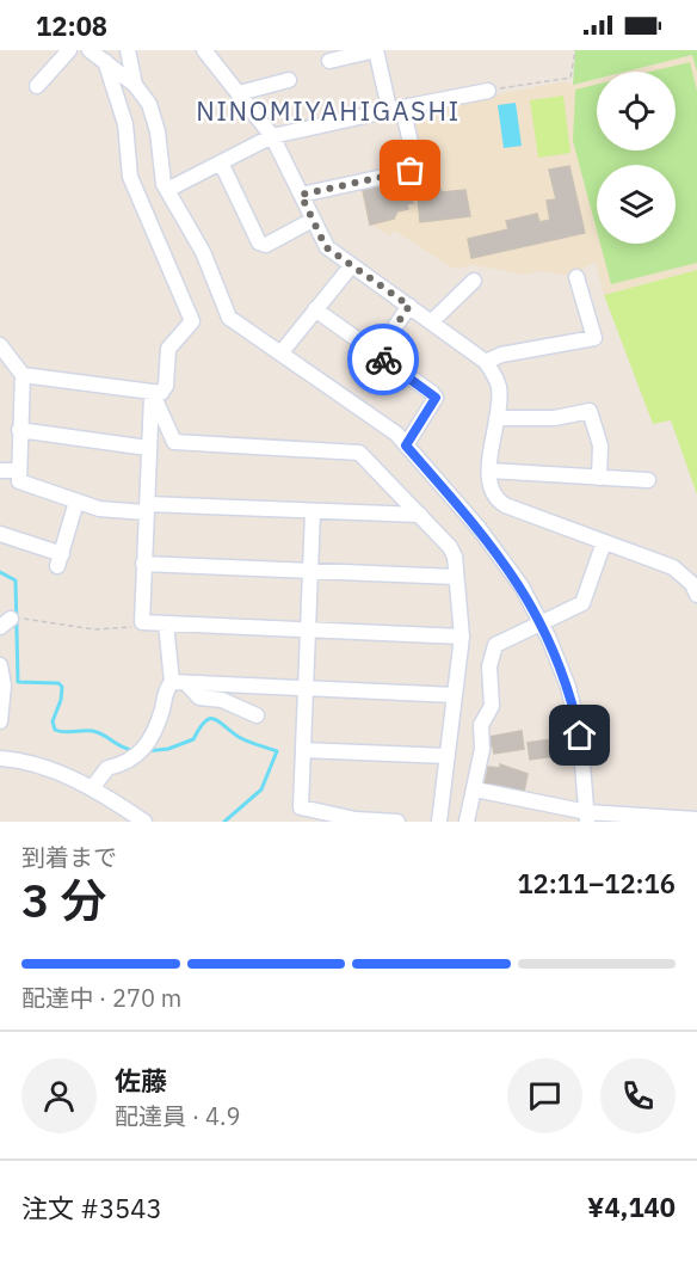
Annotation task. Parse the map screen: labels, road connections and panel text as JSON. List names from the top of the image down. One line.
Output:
{"districts":["NINOMIYAHIGASHI"],"page":{"status":"12:08","heading":["3 分","到着まで","12:11–12:16"],"panel":["佐藤","配達員 · 4.9","注文 #3543","¥4,140"],"bar":"配達中 · 270 m"}}
